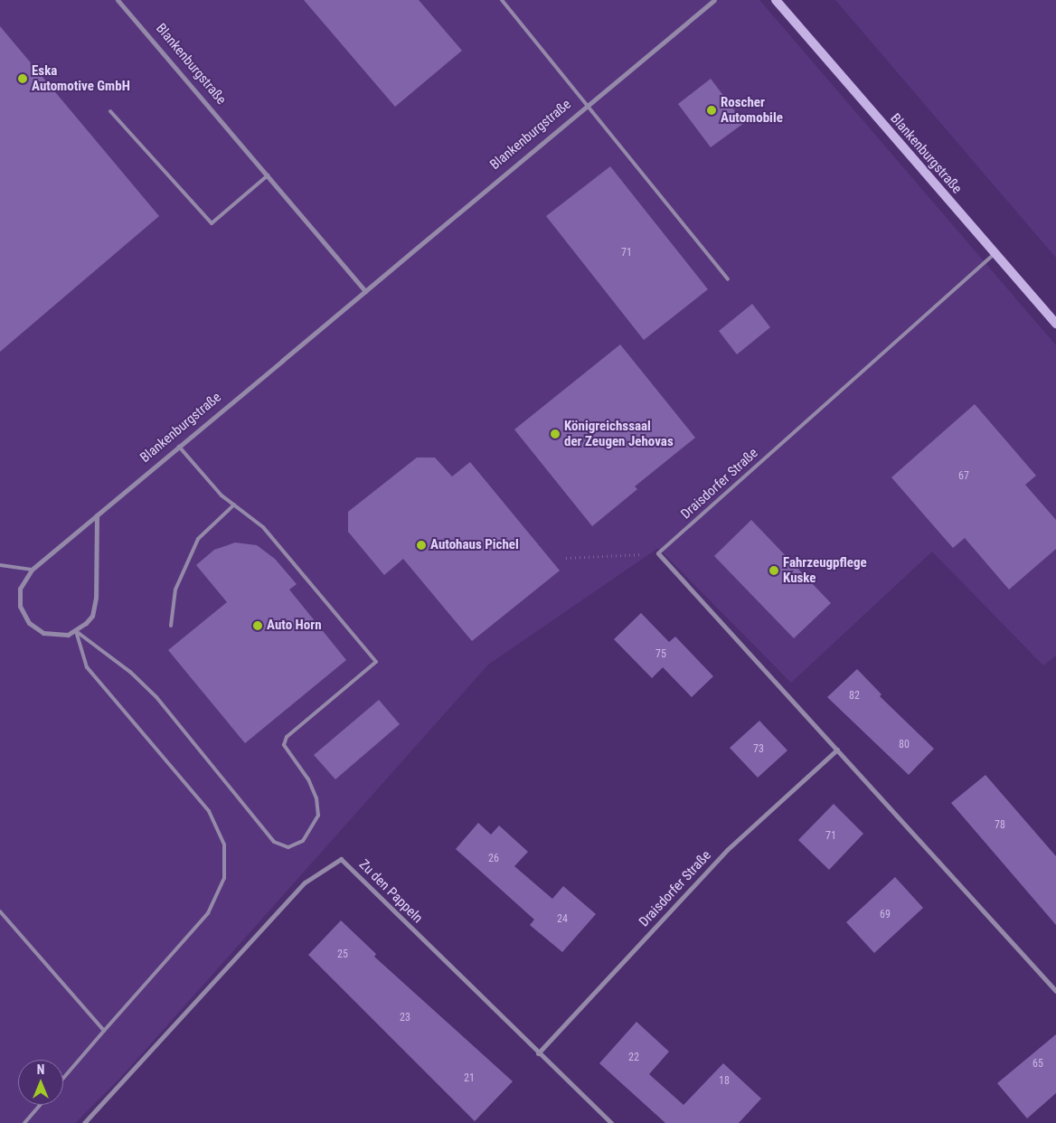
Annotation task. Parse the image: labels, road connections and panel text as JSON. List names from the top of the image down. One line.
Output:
{"streets":{"main road":["Blankenburgstraße"],"street":["Draisdorfer Straße","Zu den Pappeln"]},"crossings":[["Blankenburgstraße","Draisdorfer Straße"],["Draisdorfer Straße","Zu den Pappeln"]],"places":["Eska Automotive GmbH","Roscher Automobile","Königreichssaal der Zeugen Jehovas","Autohaus Pichel","Fahrzeugpflege Kuske","Auto Horn"],"house_numbers":["71","67","75","82","80","73","78","71","26","69","24","25","23","22","65","21","18"],"north":"top"}
